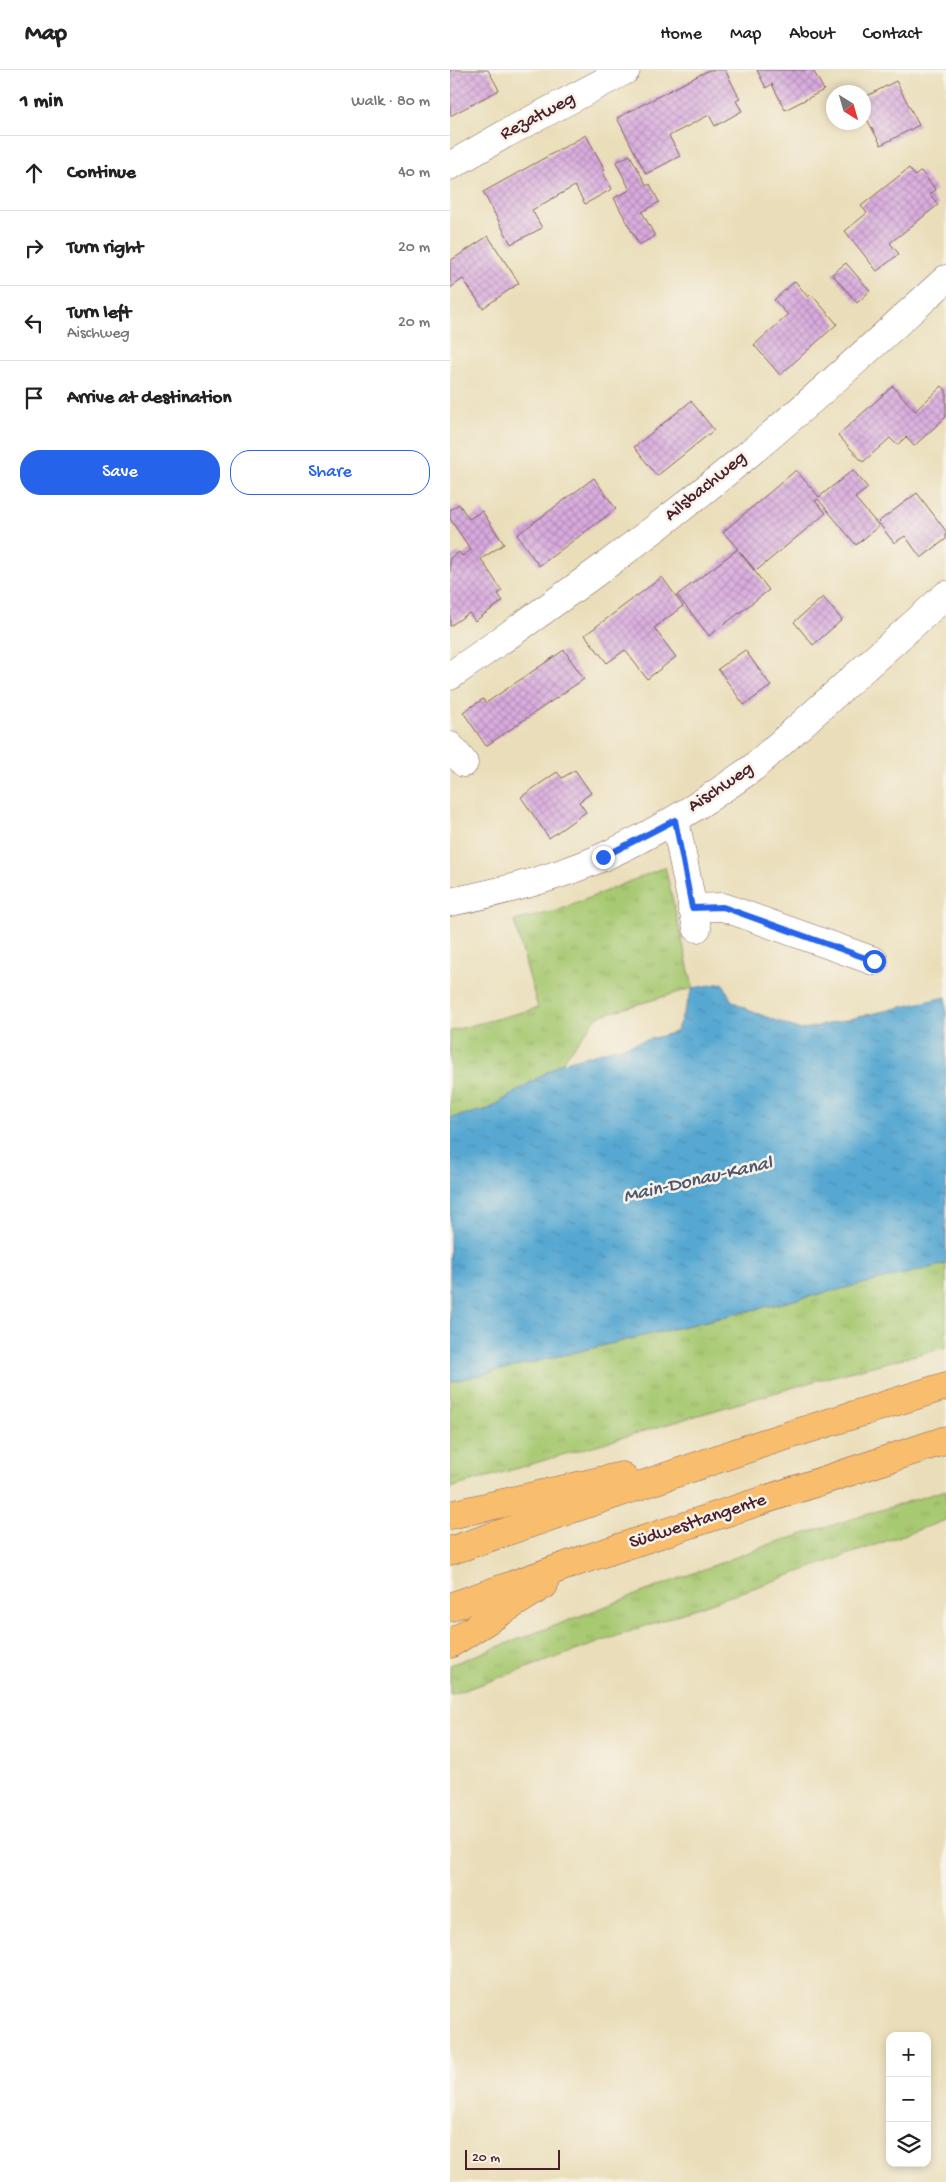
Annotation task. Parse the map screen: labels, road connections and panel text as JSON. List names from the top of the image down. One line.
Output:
{"streets":{"highway":["Südwesttangente"],"street":["Rezatweg","Ailsbachweg","Aischweg"]},"water":["Main-Donau-Kanal"],"scale_bar":"20 m","north":"bottom right","page":{"header":"Map","nav":["Home","Map","About","Contact"],"heading":["1 min","Walk · 80 m"],"list":[["Continue","40 m"],["Turn right","20 m"],["Turn left","Aischweg","20 m"],"Arrive at destination"],"buttons":["Save","Share"],"map_buttons":["+","−"],"scale":"20 m"}}
